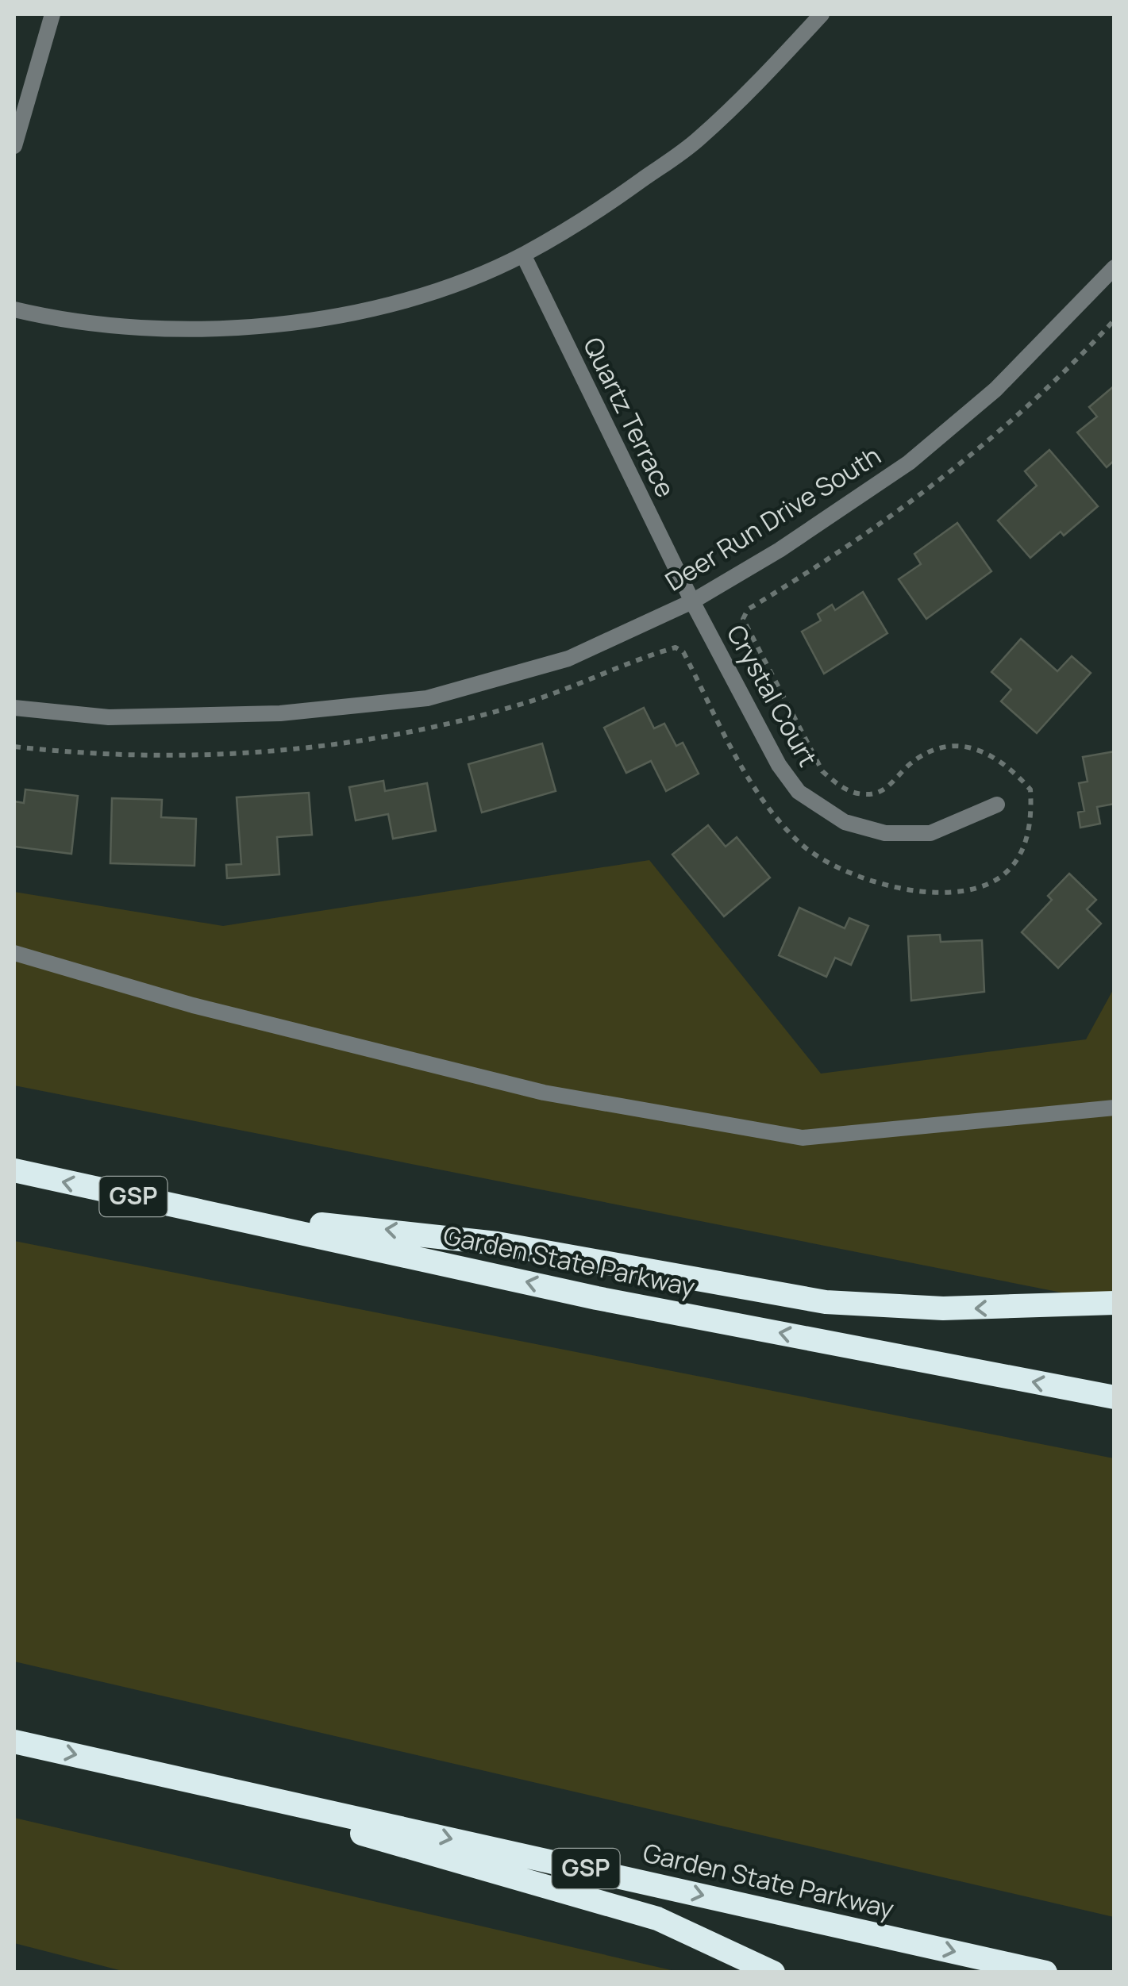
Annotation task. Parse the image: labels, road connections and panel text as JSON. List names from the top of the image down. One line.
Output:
{"streets":{"highway":["GSP","Garden State Parkway"],"street":["Quartz Terrace","Deer Run Drive South","Crystal Court"]},"crossings":[["Quartz Terrace","Deer Run Drive South"],["Quartz Terrace","Crystal Court"],["Deer Run Drive South","Crystal Court"]]}
